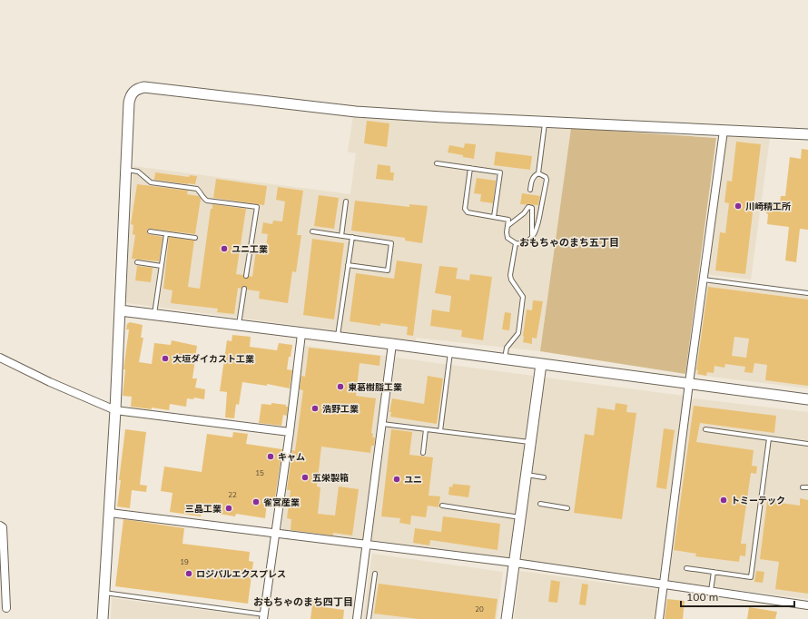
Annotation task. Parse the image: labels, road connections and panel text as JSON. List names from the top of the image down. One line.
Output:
{"districts":["おもちゃのまち五丁目","おもちゃのまち四丁目"],"places":["川崎精工所","ユニ工業","大垣ダイカスト工業","東葛樹脂工業","浩野工業","キャム","五栄製箱","ユニ","トミーテック","雀宮産業","三晶工業","ロジパルエクスプレス"],"house_numbers":["15","22","19","20"],"scale_bar":"100 m"}
